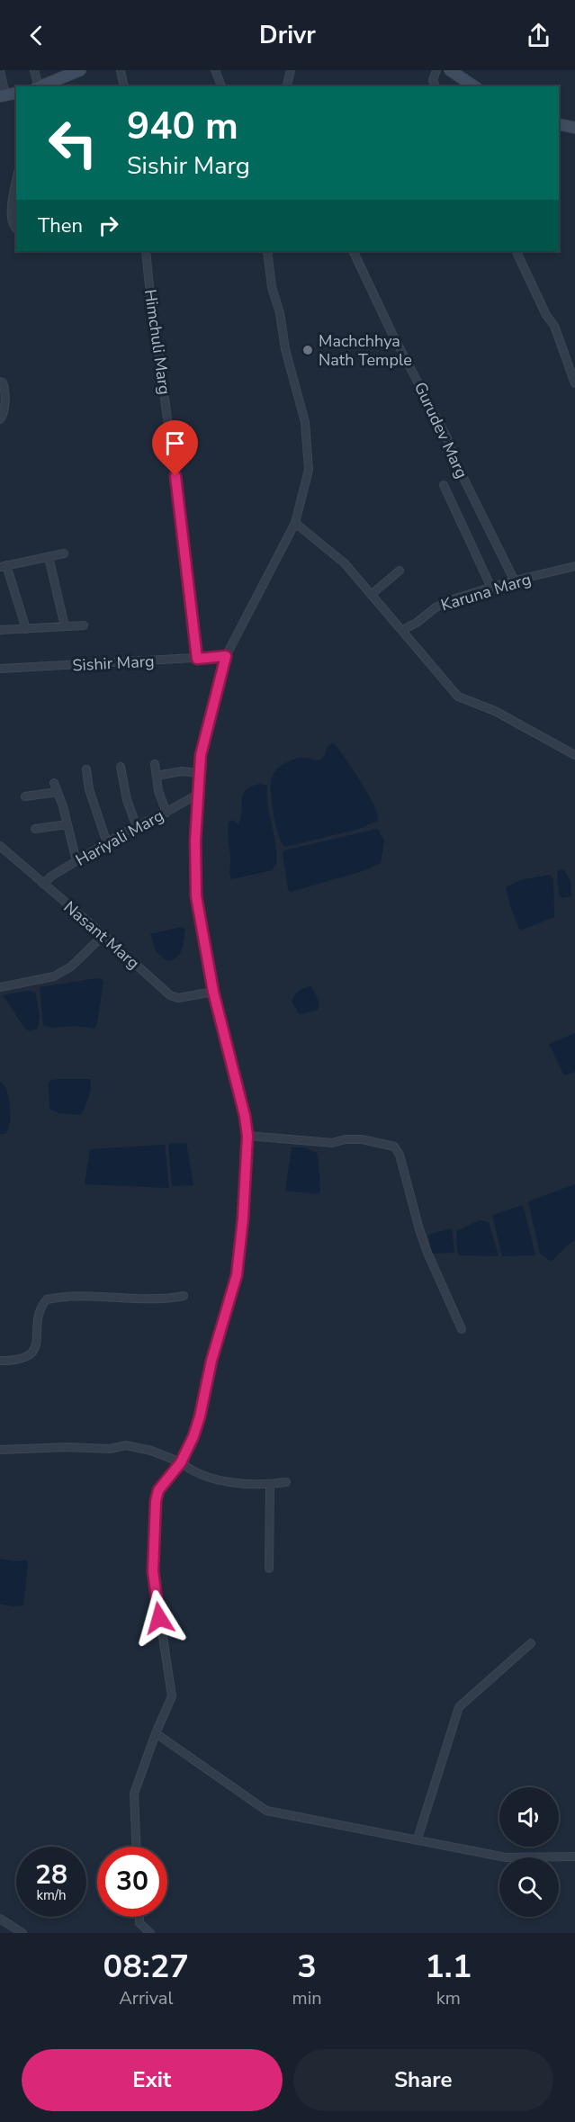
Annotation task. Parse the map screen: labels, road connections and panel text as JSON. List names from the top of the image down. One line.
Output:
{"streets":{"street":["Himchuli Marg","Gurudev Marg","Karuna Marg","Sishir Marg","Hariyali Marg","Nasant Marg"]},"crossings":[["Himchuli Marg","Sishir Marg"],["Gurudev Marg","Karuna Marg"],["Hariyali Marg","Nasant Marg"]],"places":["Machchhya Nath Temple"],"page":{"header":"Drivr","turn":["940 m","Sishir Marg"],"then":"Then","speed":"28 km/h","limit":"30","eta":["08:27","Arrival","3","min","1.1","km"],"buttons":["Exit","Share"]}}
